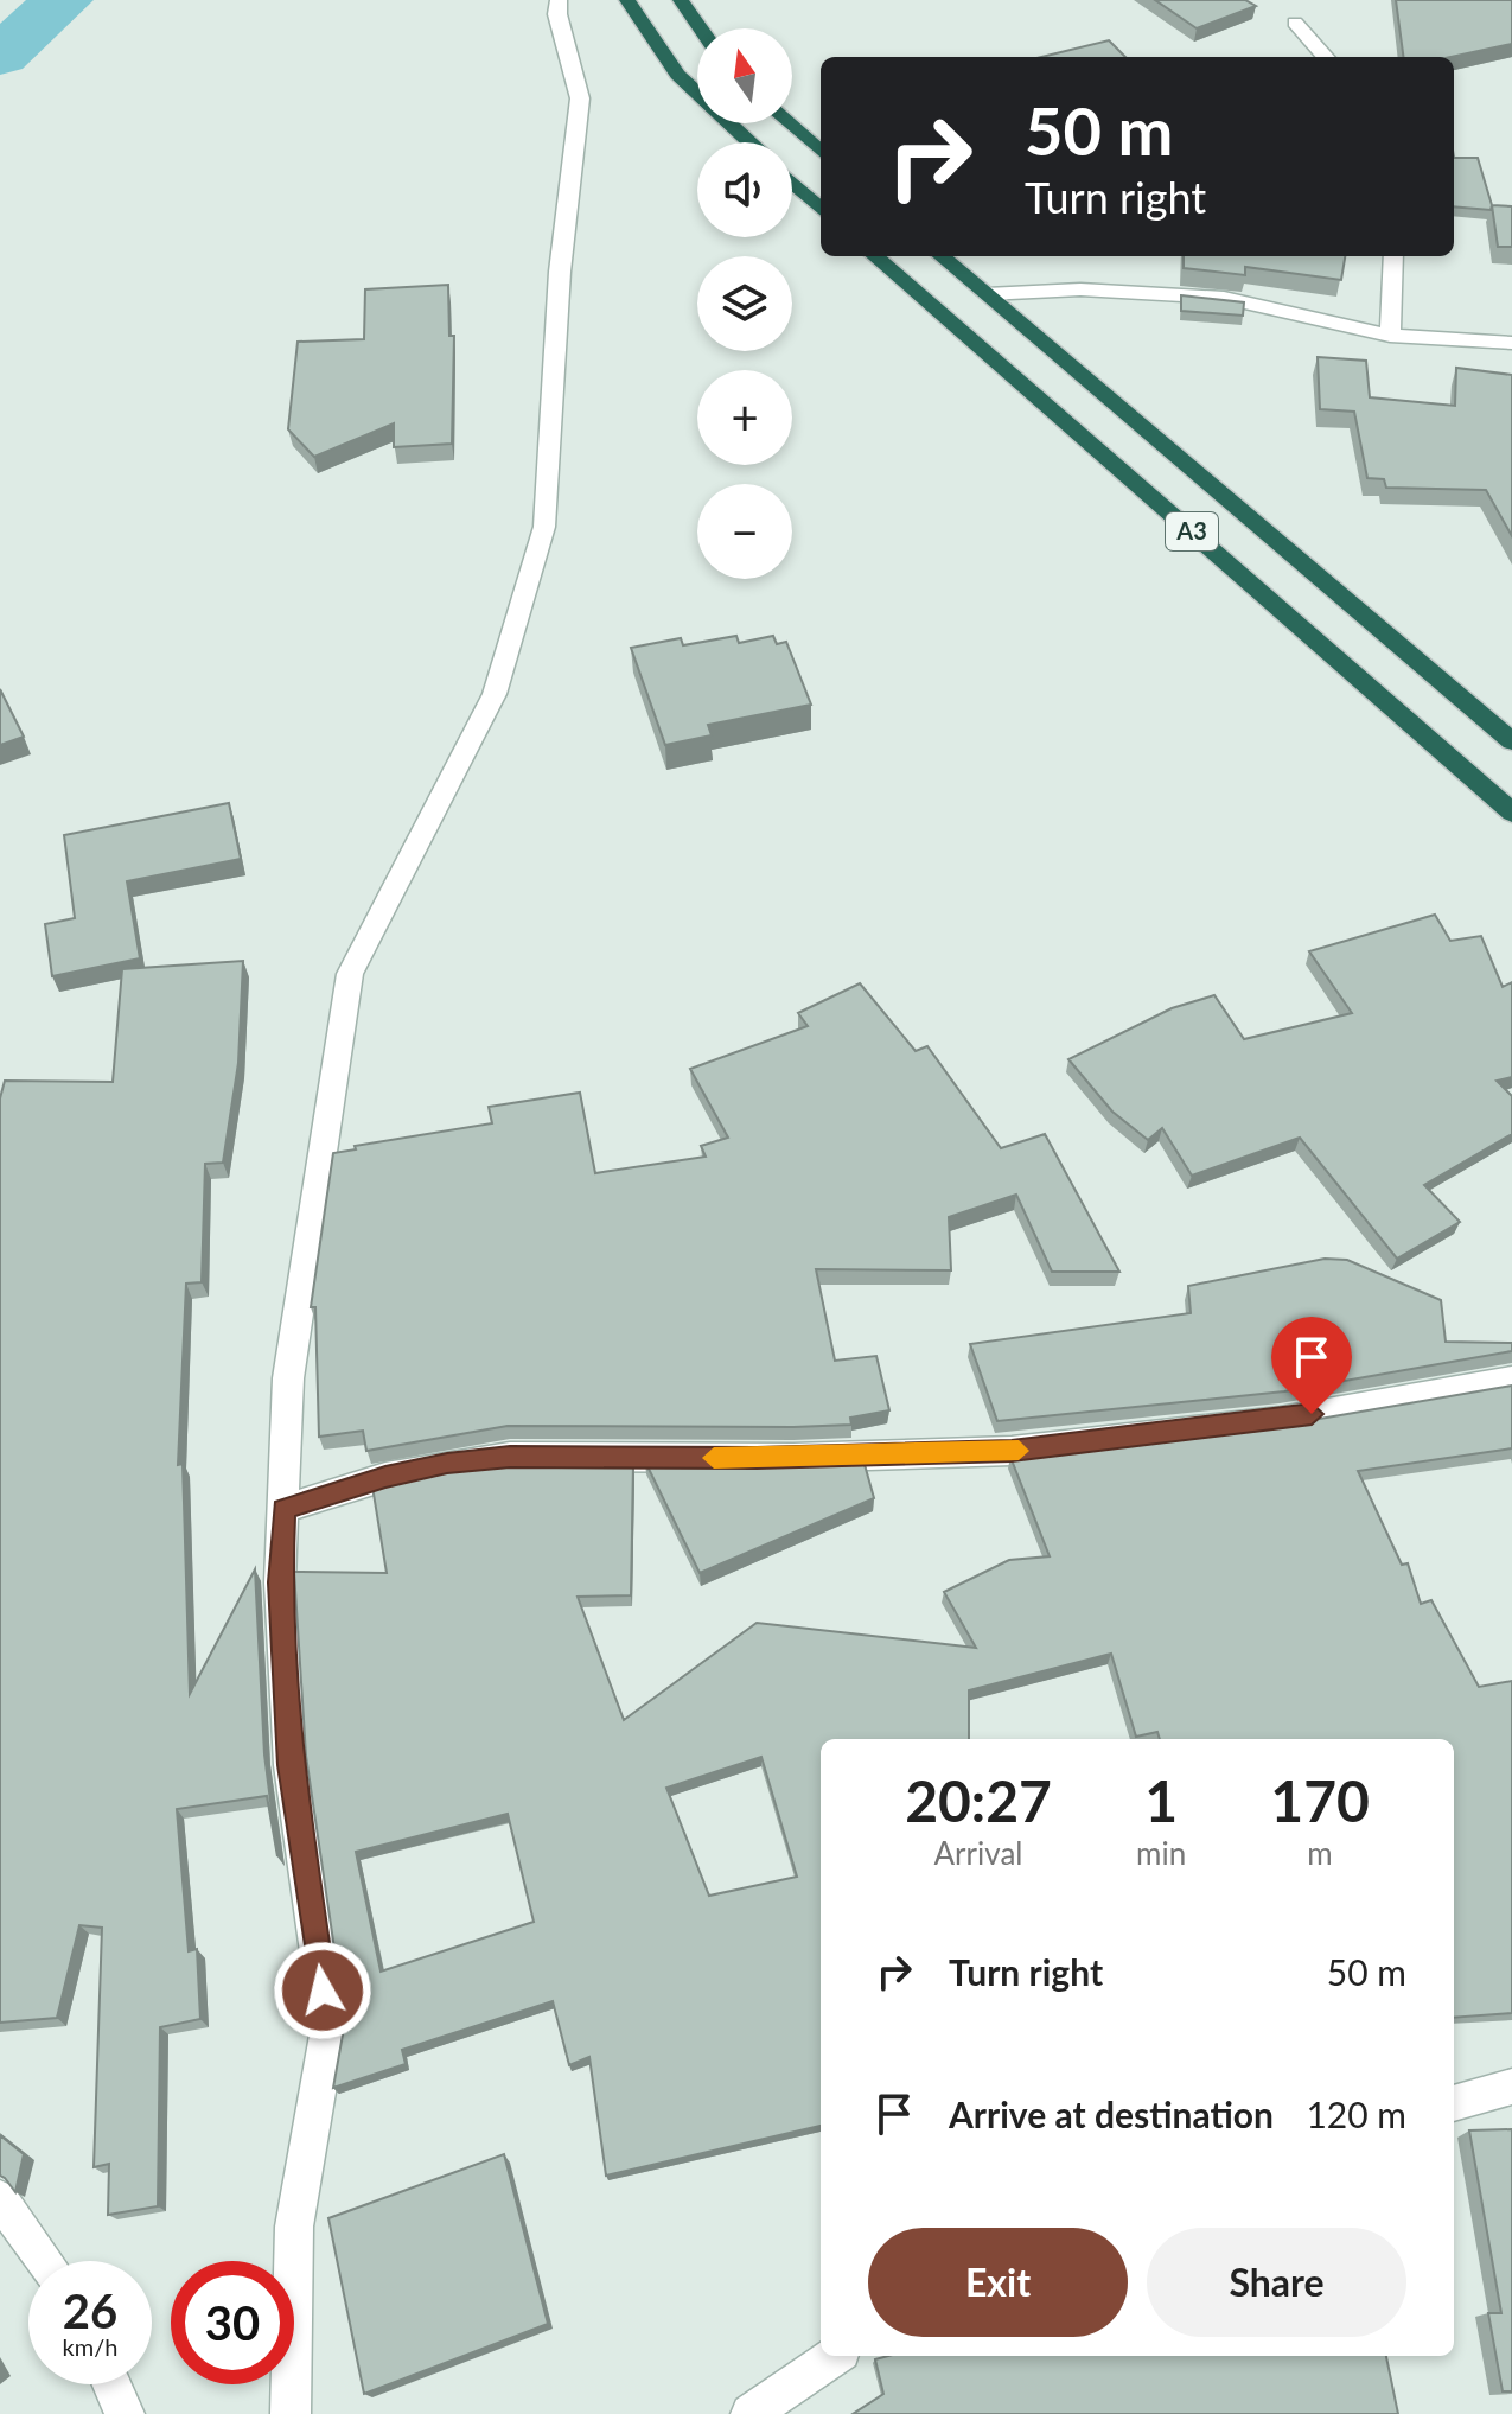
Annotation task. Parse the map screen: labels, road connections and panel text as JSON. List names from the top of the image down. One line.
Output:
{"streets":{"highway":["A3"]},"north":"top","page":{"map_buttons":["+","−"],"turn":["50 m","Turn right"],"eta":["20:27","Arrival","1","min","170","m"],"list":[{"name":"Turn right","value":"50 m"},{"name":"Arrive at destination","value":"120 m"}],"buttons":["Exit","Share"],"speed":"26 km/h","limit":"30"}}
